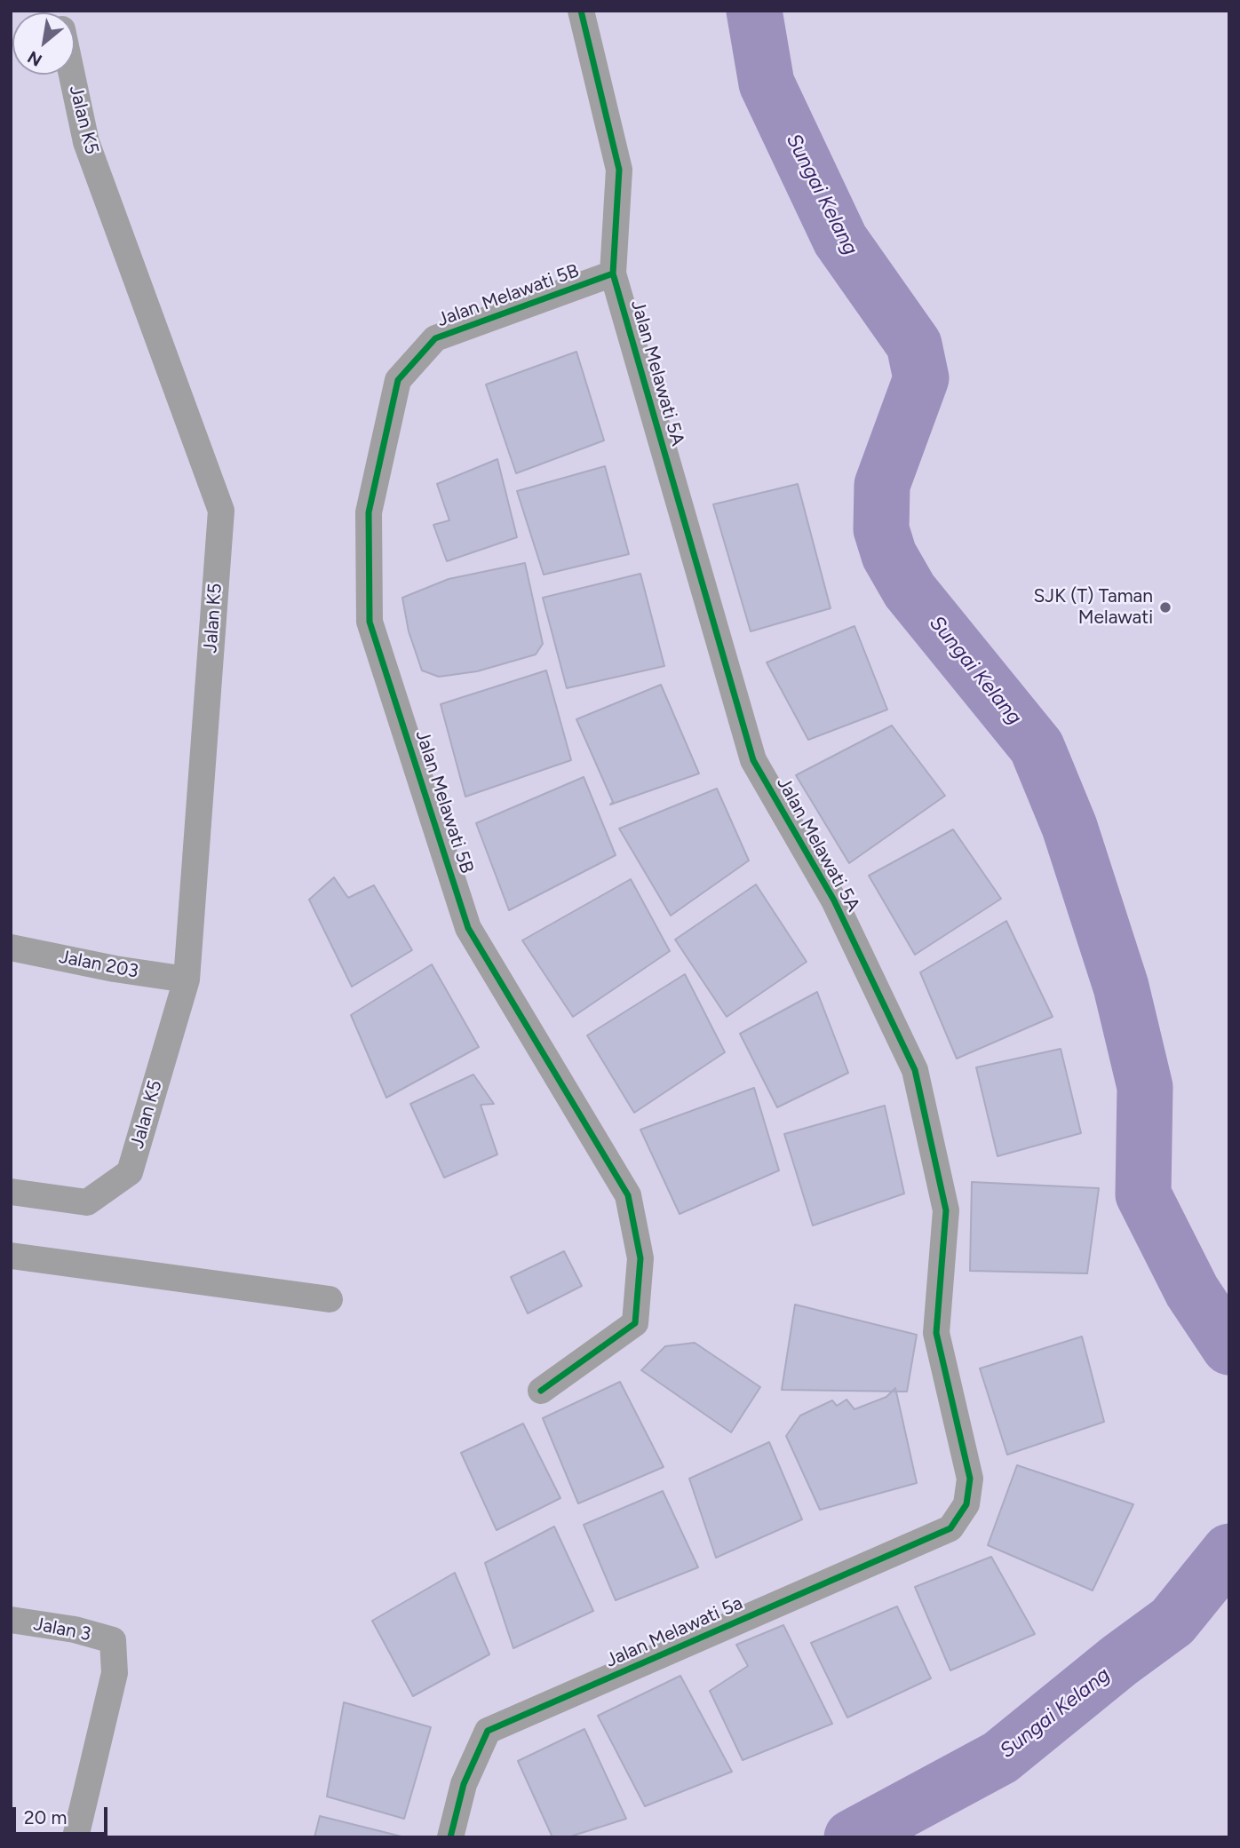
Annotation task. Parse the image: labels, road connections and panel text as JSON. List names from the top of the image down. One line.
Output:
{"streets":{"street":["Jalan K5","Jalan Melawati 5B","Jalan Melawati 5A","Jalan 203","Jalan 3","Jalan Melawati 5a"]},"crossings":[["Jalan K5","Jalan 203"],["Jalan Melawati 5B","Jalan Melawati 5A"],["Jalan Melawati 5A","Jalan Melawati 5a"]],"water":["Sungai Kelang"],"places":["SJK (T) Taman Melawati"],"scale_bar":"20 m","north":"bottom left"}
